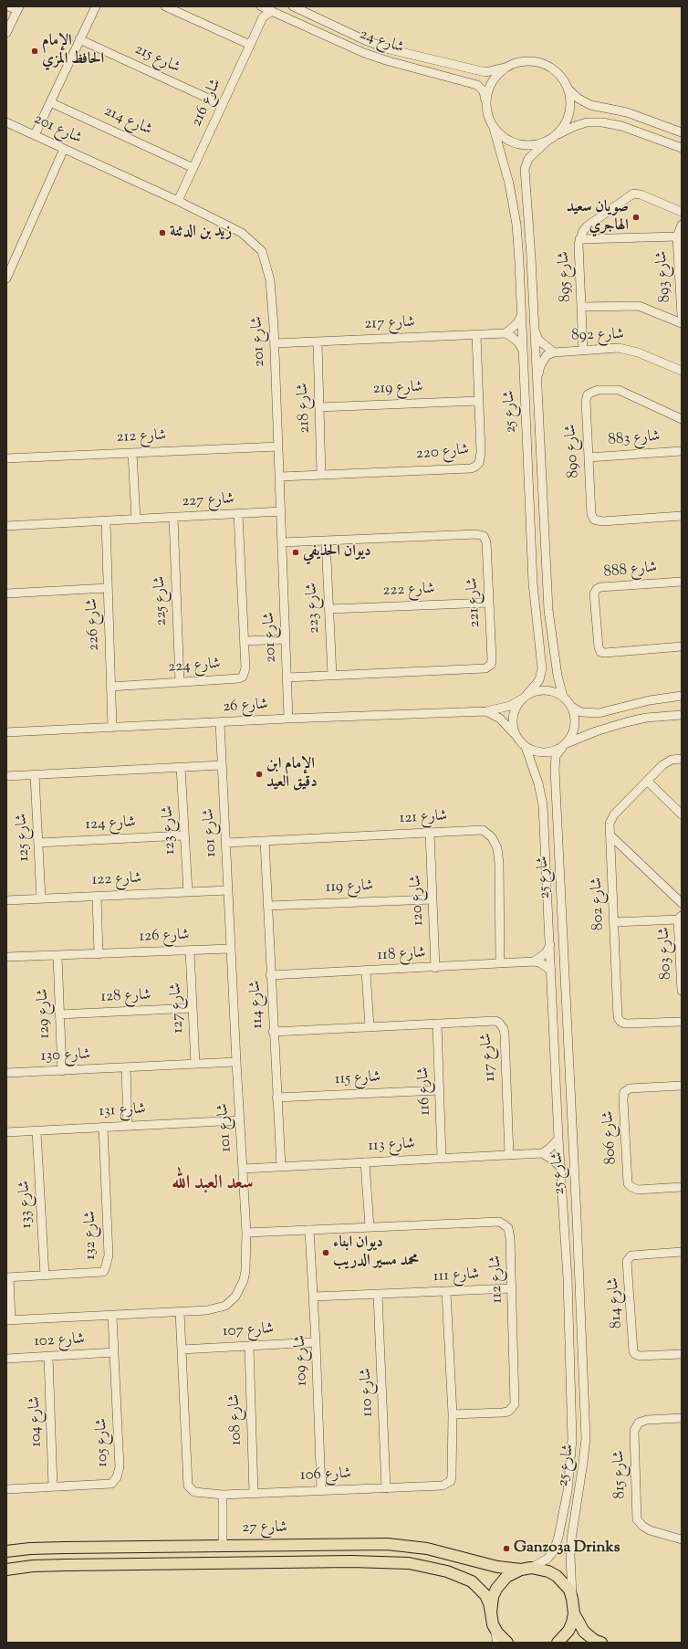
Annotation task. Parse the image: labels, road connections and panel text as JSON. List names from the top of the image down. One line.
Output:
{"streets":{"main road":["شارع 27"],"street":["شارع 24","شارع 215","شارع 216","شارع 214","شارع 201","شارع 895","شارع 893","شارع 217","شارع 892","شارع 219","شارع 218","شارع 25","شارع 212","شارع 883","شارع 890","شارع 220","شارع 227","شارع 888","شارع 222","شارع 225","شارع 221","شارع 223","شارع 226","شارع 224","شارع 26","شارع 121","شارع 124","شارع 123","شارع 101","شارع 125","شارع 122","شارع 119","شارع 120","شارع 802","شارع 126","شارع 803","شارع 118","شارع 128","شارع 114","شارع 127","شارع 129","شارع 130","شارع 117","شارع 115","شارع 116","شارع 131","شارع 806","شارع 113","شارع 133","شارع 132","شارع 111","شارع 112","شارع 814","شارع 107","شارع 102","شارع 109","شارع 110","شارع 108","شارع 104","شارع 105","شارع 815","شارع 106"]},"crossings":[["شارع 24","شارع 216"],["شارع 24","شارع 25"],["شارع 215","شارع 216"],["شارع 216","شارع 214"],["شارع 216","شارع 201"],["شارع 201","شارع 217"],["شارع 201","شارع 212"],["شارع 201","شارع 220"],["شارع 201","شارع 227"],["شارع 201","شارع 221"],["شارع 201","شارع 26"],["شارع 895","شارع 893"],["شارع 895","شارع 892"],["شارع 217","شارع 218"],["شارع 217","شارع 220"],["شارع 892","شارع 25"],["شارع 219","شارع 218"],["شارع 219","شارع 220"],["شارع 218","شارع 220"],["شارع 25","شارع 26"],["شارع 25","شارع 27"],["شارع 883","شارع 890"],["شارع 227","شارع 225"],["شارع 227","شارع 226"],["شارع 227","شارع 224"],["شارع 222","شارع 221"],["شارع 222","شارع 223"],["شارع 225","شارع 224"],["شارع 221","شارع 223"],["شارع 226","شارع 224"],["شارع 226","شارع 26"],["شارع 26","شارع 101"],["شارع 121","شارع 101"],["شارع 121","شارع 120"],["شارع 121","شارع 118"],["شارع 121","شارع 114"],["شارع 124","شارع 123"],["شارع 124","شارع 125"],["شارع 123","شارع 122"],["شارع 101","شارع 122"],["شارع 101","شارع 126"],["شارع 101","شارع 130"],["شارع 101","شارع 131"],["شارع 101","شارع 113"],["شارع 101","شارع 132"],["شارع 101","شارع 112"],["شارع 101","شارع 105"],["شارع 101","شارع 106"],["شارع 125","شارع 122"],["شارع 119","شارع 120"],["شارع 119","شارع 114"],["شارع 120","شارع 118"],["شارع 126","شارع 127"],["شارع 126","شارع 129"],["شارع 118","شارع 114"],["شارع 128","شارع 127"],["شارع 128","شارع 129"],["شارع 114","شارع 117"],["شارع 114","شارع 115"],["شارع 114","شارع 113"],["شارع 127","شارع 130"],["شارع 129","شارع 130"],["شارع 117","شارع 116"],["شارع 117","شارع 113"],["شارع 115","شارع 116"],["شارع 116","شارع 113"],["شارع 131","شارع 133"],["شارع 131","شارع 132"],["شارع 133","شارع 132"],["شارع 111","شارع 112"],["شارع 111","شارع 109"],["شارع 111","شارع 110"],["شارع 111","شارع 106"],["شارع 112","شارع 109"],["شارع 112","شارع 106"],["شارع 107","شارع 109"],["شارع 107","شارع 108"],["شارع 107","شارع 106"],["شارع 102","شارع 104"],["شارع 102","شارع 105"],["شارع 109","شارع 106"],["شارع 110","شارع 106"],["شارع 108","شارع 106"],["شارع 104","شارع 105"]],"districts":["سعد العبد الله"],"places":["الإمام الحافظ المزي","صويان سعيد الهاجري","زيد بن الدثنة","ديوان الحذيفي","الإمام ابن دقيق العيد","ديوان ابناء محمد مسير الدريب","Ganzo3a Drinks"]}
